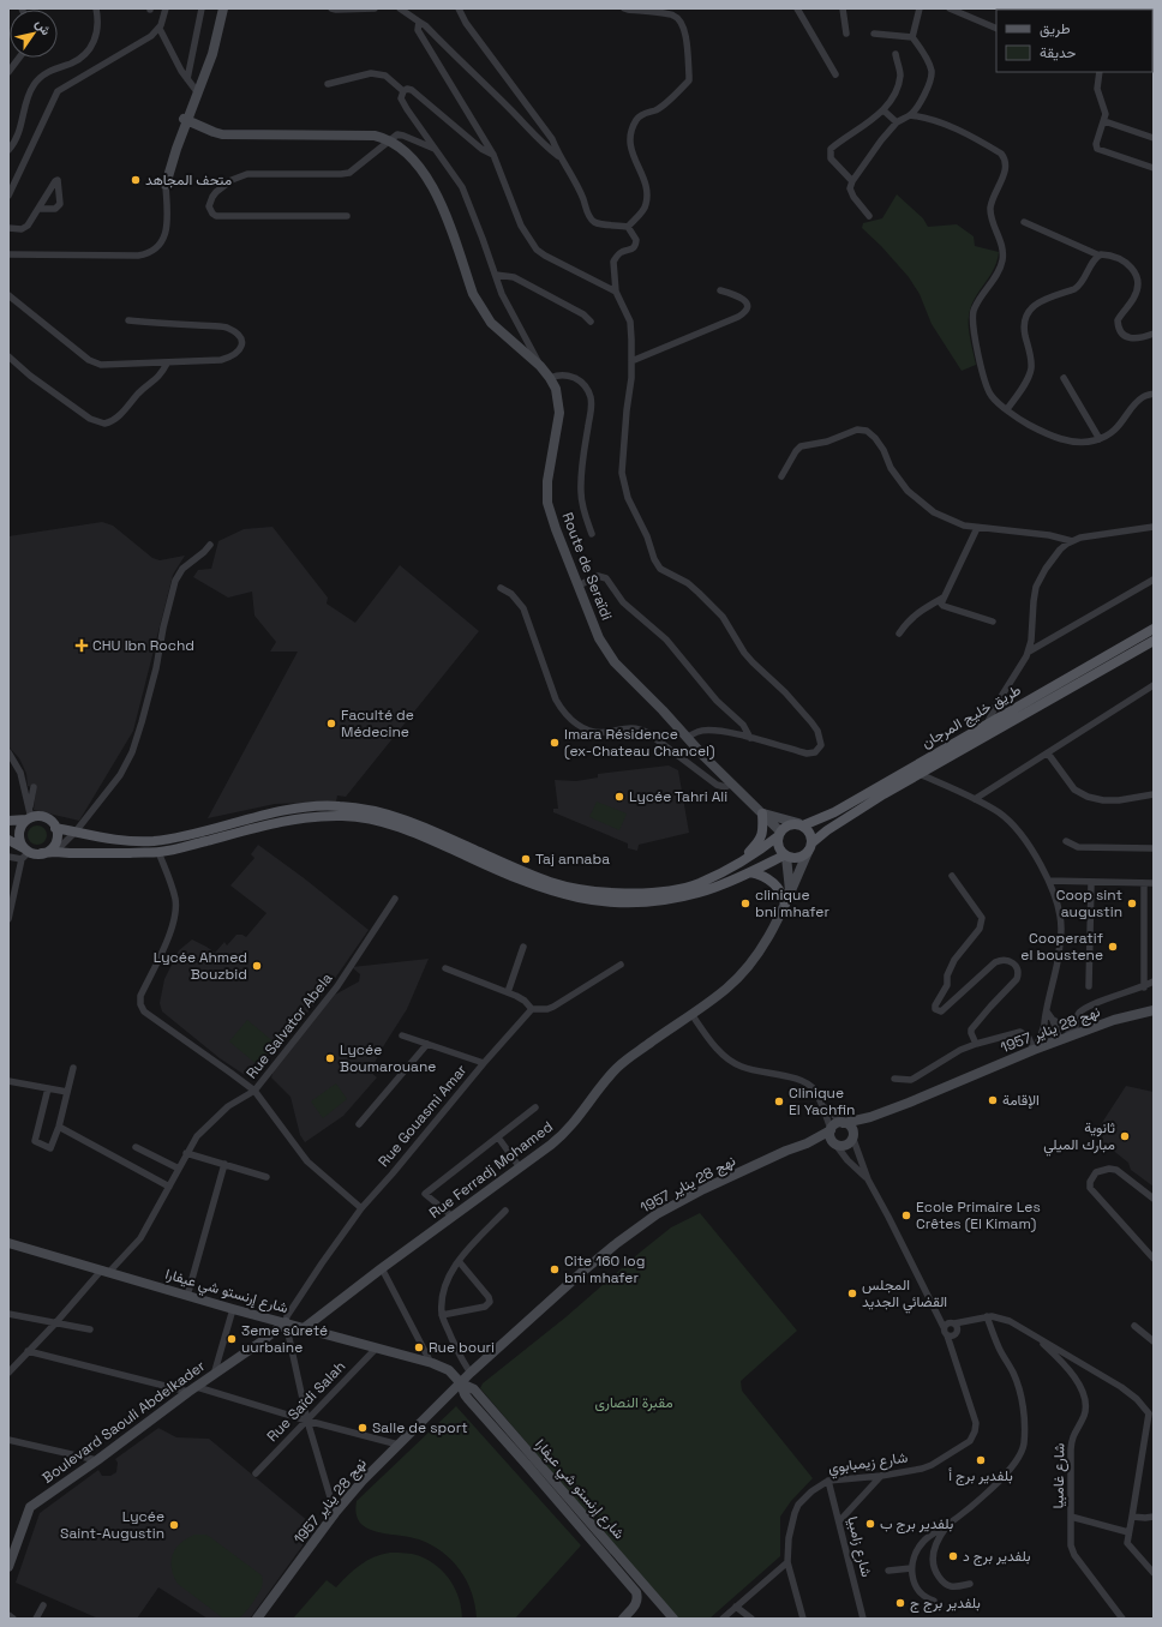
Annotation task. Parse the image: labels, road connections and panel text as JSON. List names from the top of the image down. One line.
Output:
{"streets":{"main road":["طريق خليج المرجان"],"street":["Route de Seraïdi","Rue Salvator Abela","نهج 28 يناير 1957","Rue Gouasmi Amar","Rue Ferradj Mohamed","شارع إرنستو شي عيفارا","Rue Saïdi Salah","Boulevard Saouli Abdelkader","شارع زيمبابوي","شارع غامبيا","شارع زامبيا"]},"crossings":[["Route de Seraïdi","طريق خليج المرجان"],["Route de Seraïdi","Rue Ferradj Mohamed"],["طريق خليج المرجان","Rue Ferradj Mohamed"],["Rue Salvator Abela","شارع إرنستو شي عيفارا"],["نهج 28 يناير 1957","شارع إرنستو شي عيفارا"],["Rue Gouasmi Amar","شارع إرنستو شي عيفارا"],["Rue Gouasmi Amar","Boulevard Saouli Abdelkader"],["Rue Ferradj Mohamed","شارع إرنستو شي عيفارا"],["شارع إرنستو شي عيفارا","Rue Saïdi Salah"],["شارع إرنستو شي عيفارا","Boulevard Saouli Abdelkader"],["شارع زيمبابوي","شارع زامبيا"]],"parks":["مقبرة النصارى"],"places":{"other":["متحف المجاهد","Faculté de Médecine","Imara Résidence (ex-Chateau Chancel)","Lycée Tahri Ali","Taj annaba","clinique bni mhafer","Coop sint augustin","Cooperatif el boustene","Lycée Ahmed Bouzbid","Lycée Boumarouane","الإقامة","Clinique El Yachfin","ثانوية مبارك الميلي","Ecole Primaire Les Crêtes (El Kimam)","Cite 160 log bni mhafer","المجلس القضائي الجديد","3eme sûreté uurbaine","Rue bouri","Salle de sport","بلفدير برج أ","بلفدير برج ب","Lycée Saint-Augustin","بلفدير برج د","بلفدير برج ج"],"health":["CHU Ibn Rochd"]},"legend":["طريق","حديقة"],"north":"top right"}
